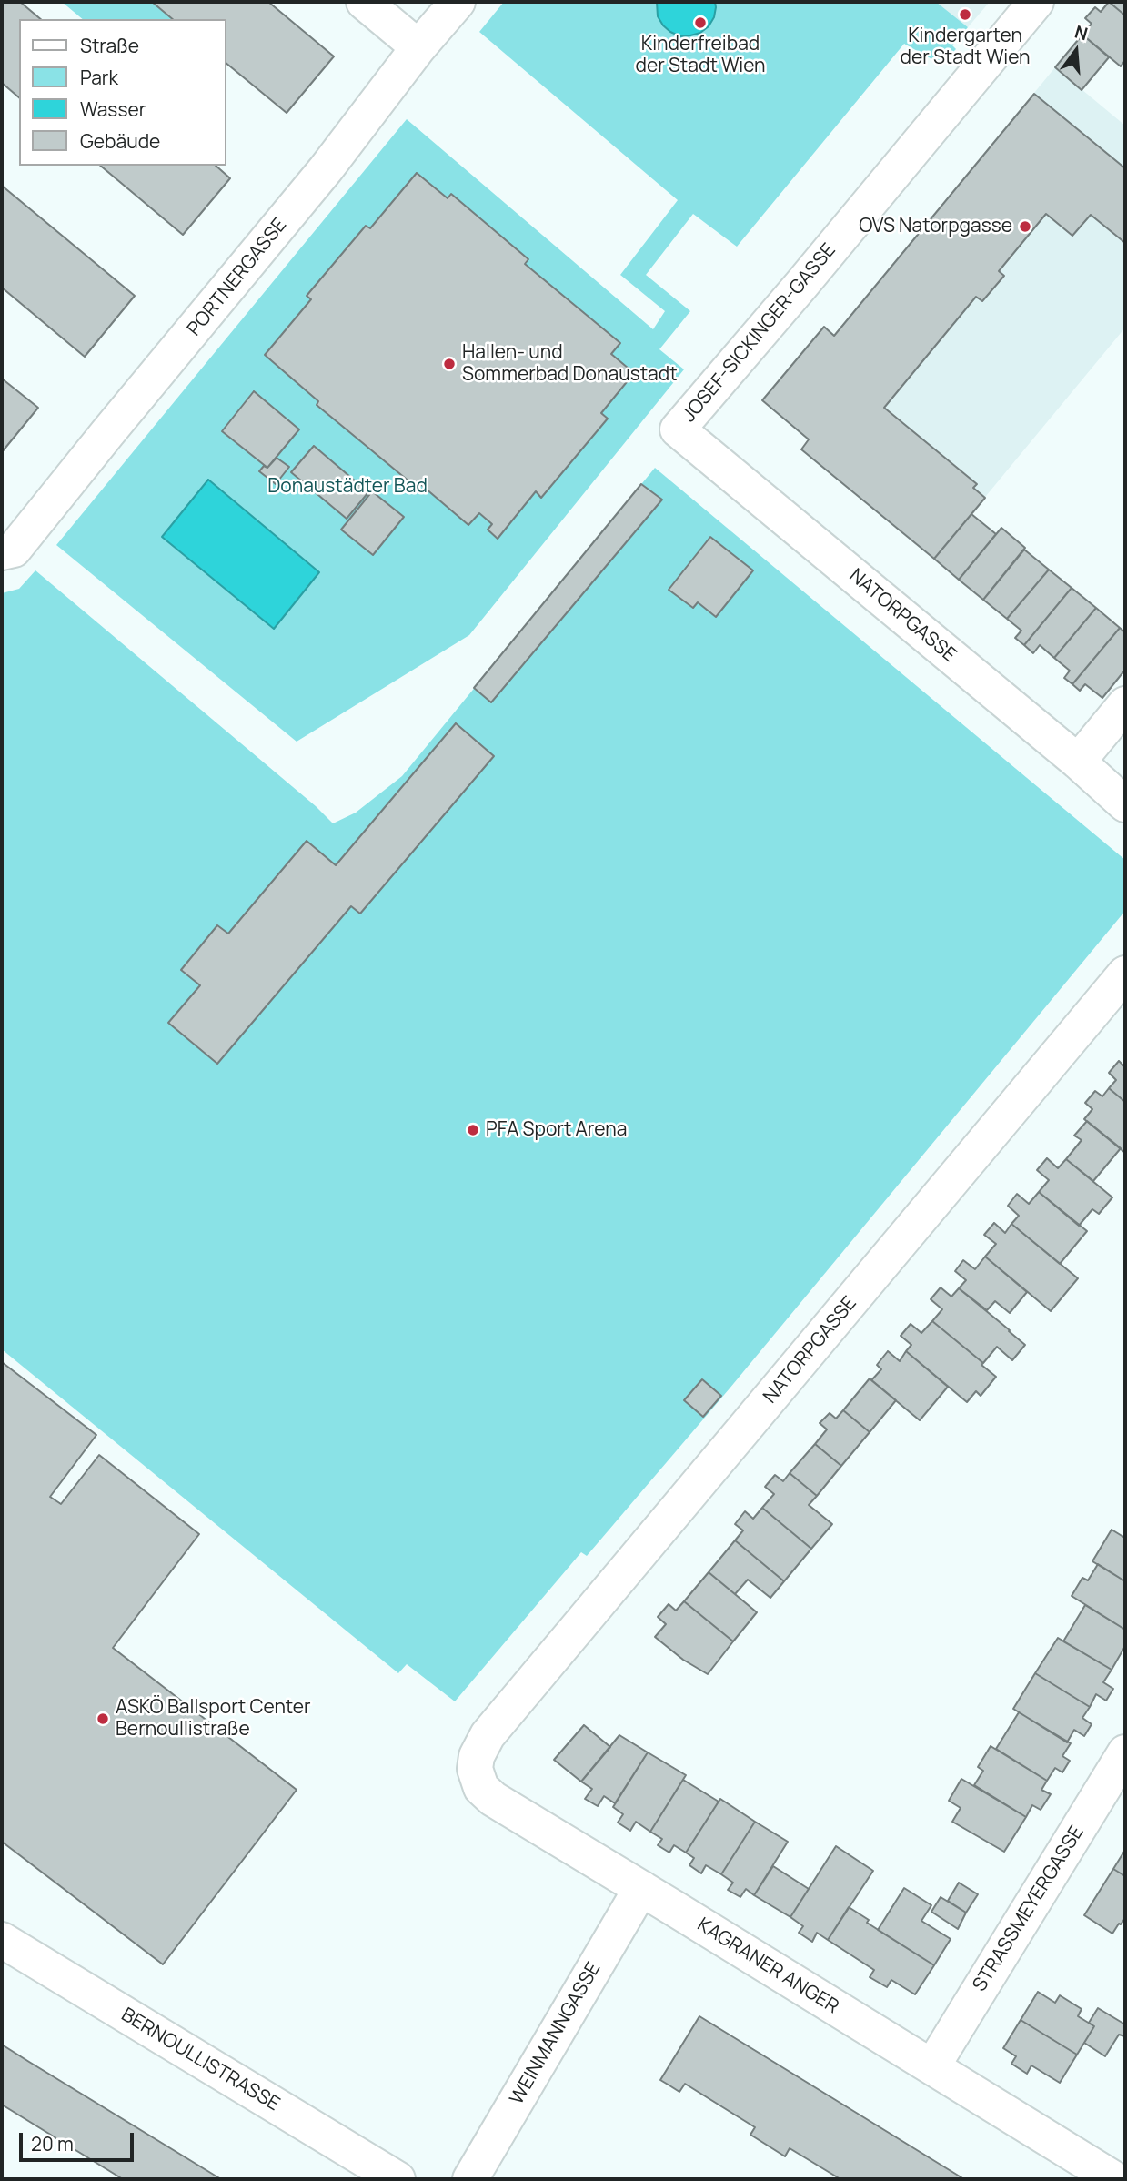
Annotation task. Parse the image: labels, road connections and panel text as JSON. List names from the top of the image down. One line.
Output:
{"streets":{"street":["PORTNERGASSE","JOSEF-SICKINGER-GASSE","NATORPGASSE","STRASSMEYERGASSE","KAGRANER ANGER","WEINMANNGASSE","BERNOULLISTRASSE"]},"crossings":[["JOSEF-SICKINGER-GASSE","NATORPGASSE"],["NATORPGASSE","KAGRANER ANGER"],["STRASSMEYERGASSE","KAGRANER ANGER"],["KAGRANER ANGER","WEINMANNGASSE"]],"parks":["Donaustädter Bad"],"places":["Kindergarten der Stadt Wien","Kinderfreibad der Stadt Wien","OVS Natorpgasse","Hallen- und Sommerbad Donaustadt","PFA Sport Arena","ASKÖ Ballsport Center Bernoullistraße"],"legend":["Straße","Park","Wasser","Gebäude"],"scale_bar":"20 m","north":"top"}
